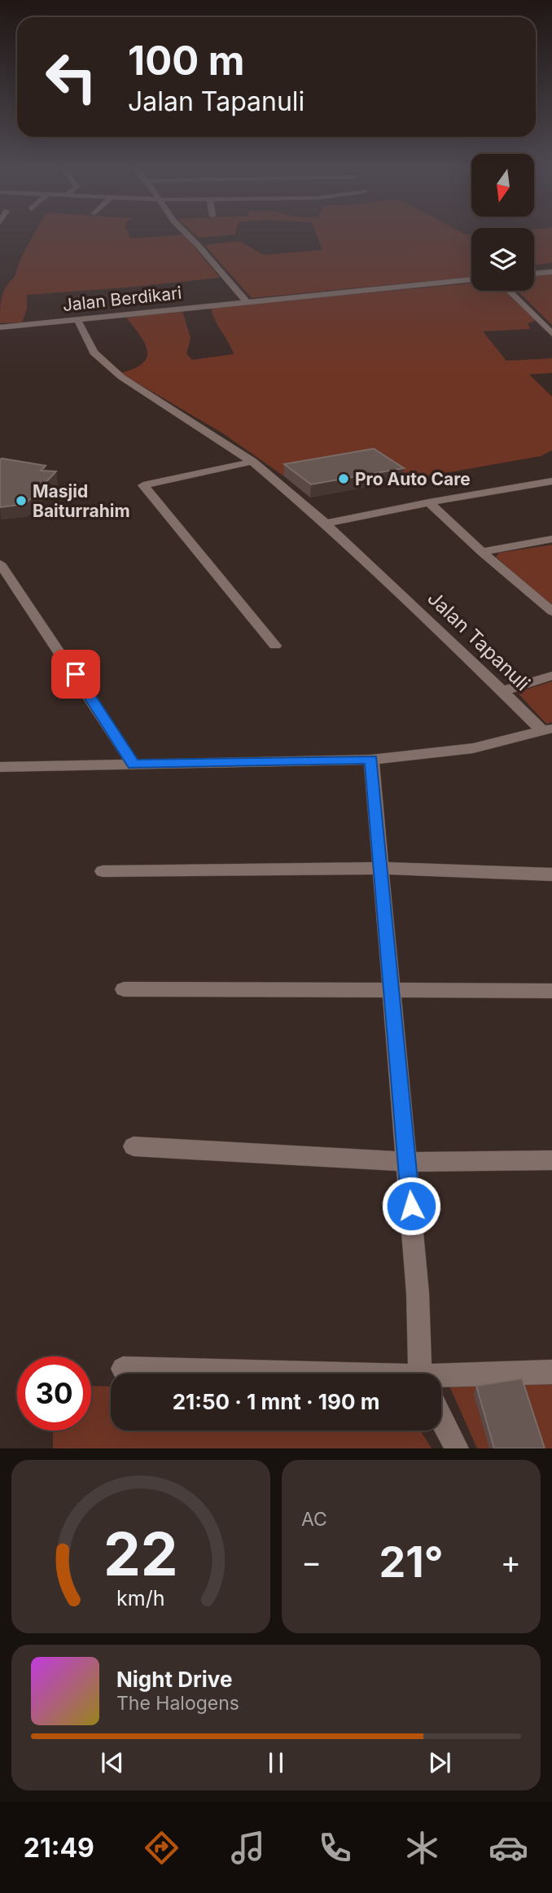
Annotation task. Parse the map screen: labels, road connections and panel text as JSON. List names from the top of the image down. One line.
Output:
{"streets":{"street":["Jalan Berdikari","Jalan Tapanuli"]},"crossings":[["Jalan Berdikari","Jalan Tapanuli"]],"places":["Pro Auto Care","Masjid Baiturrahim"],"north":"bottom","page":{"turn":["100 m","Jalan Tapanuli"],"limit":"30","trip":"21:50 · 1 mnt · 190 m","tile":"AC","heat":["−","21°","+"],"song":["Night Drive","The Halogens"],"tabs":"21:49","gauge":["22","km/h"]}}
